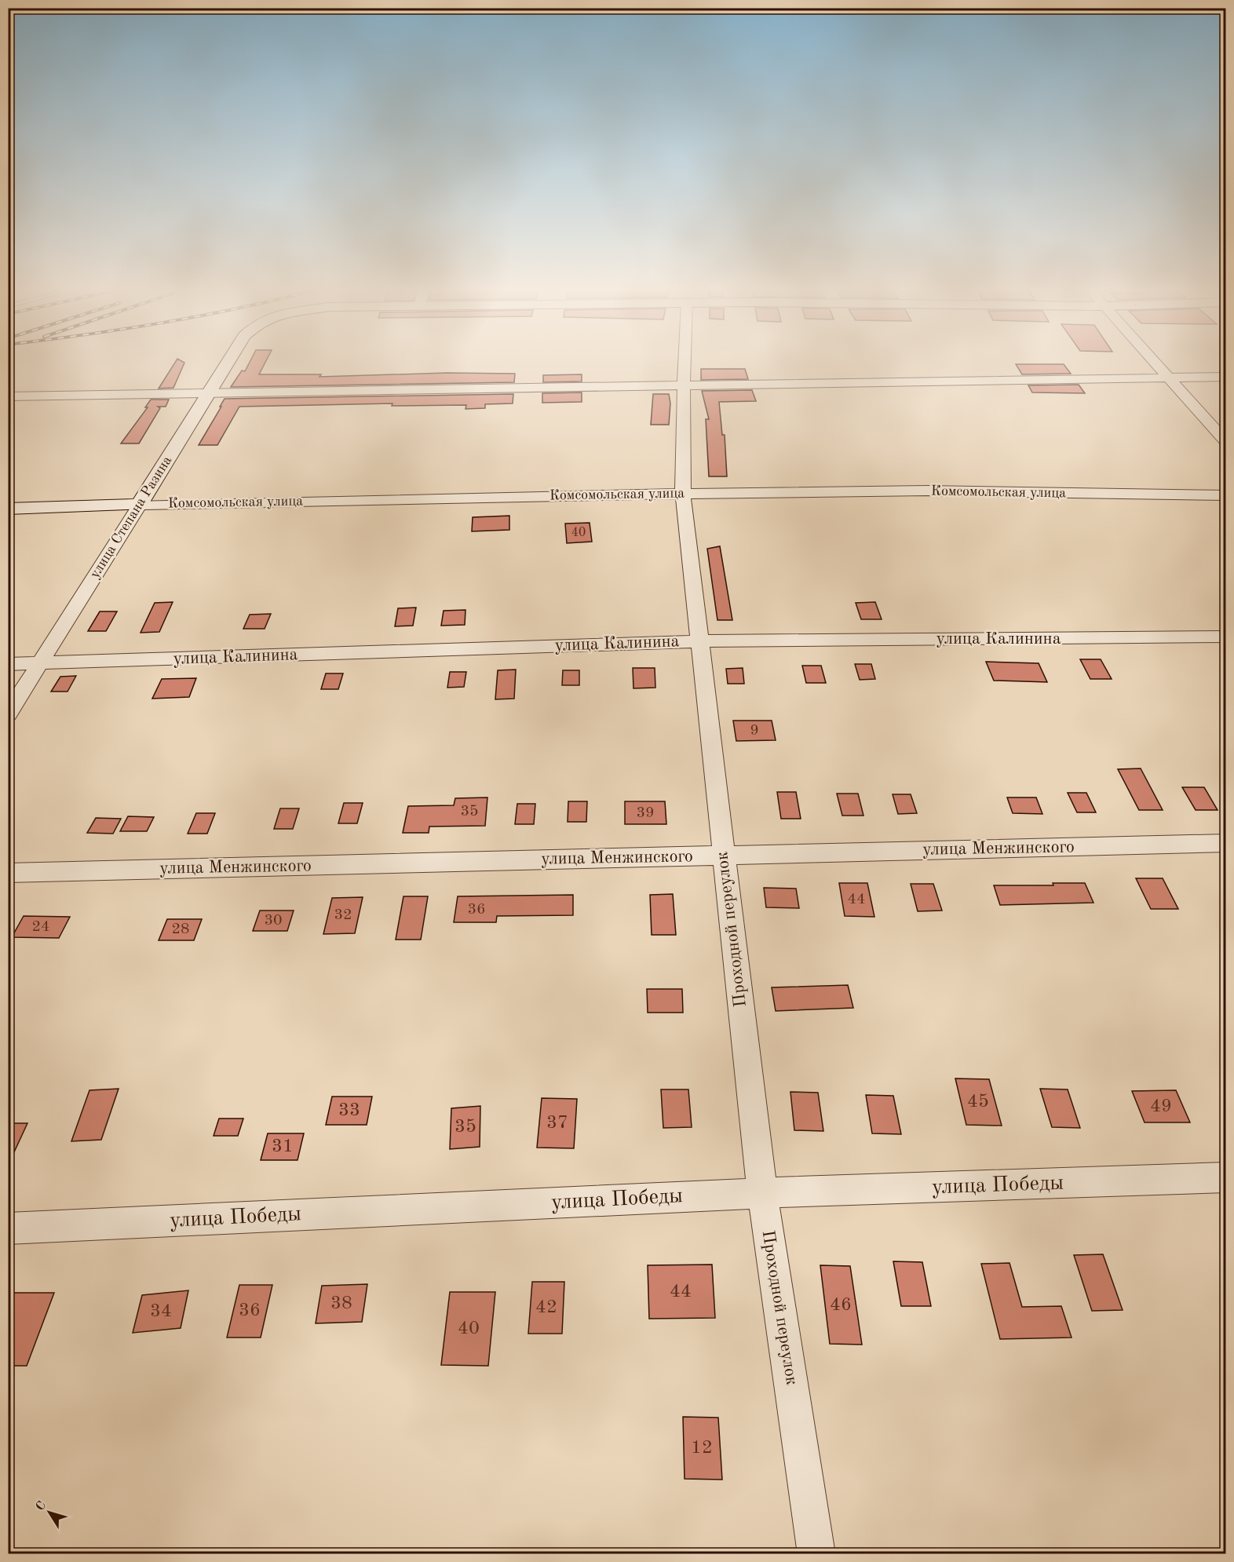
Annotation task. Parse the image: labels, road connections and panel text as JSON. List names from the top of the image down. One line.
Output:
{"streets":{"main road":["Комсомольская улица","улица Степана Разина"],"street":["улица Калинина","улица Менжинского","Проходной переулок","улица Победы"]},"crossings":[["Комсомольская улица","улица Степана Разина"],["Комсомольская улица","Проходной переулок"],["улица Степана Разина","улица Калинина"],["улица Калинина","Проходной переулок"],["улица Менжинского","Проходной переулок"],["Проходной переулок","улица Победы"]],"house_numbers":["40","9","35","39","44","36","32","30","24","28","45","49","33","37","35","31","44","38","46","42","36","34","40","12"],"north":"top left"}
